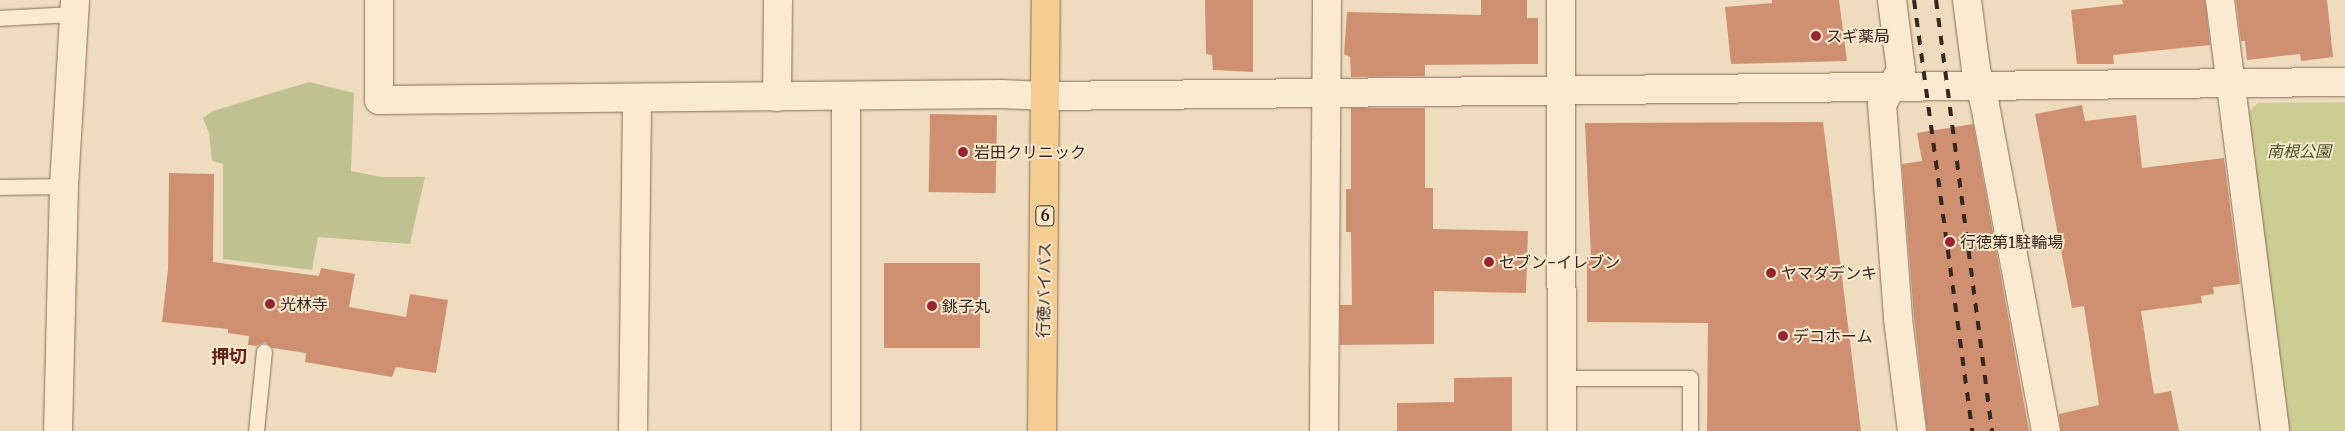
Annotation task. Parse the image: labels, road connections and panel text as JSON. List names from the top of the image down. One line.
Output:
{"streets":{"main road":["6","行徳バイパス"]},"districts":["押切"],"parks":["南根公園"],"places":["スギ薬局","岩田クリニック","行徳第1駐輪場","セブン-イレブン","ヤマダデンキ","光林寺","銚子丸","デコホーム"]}
